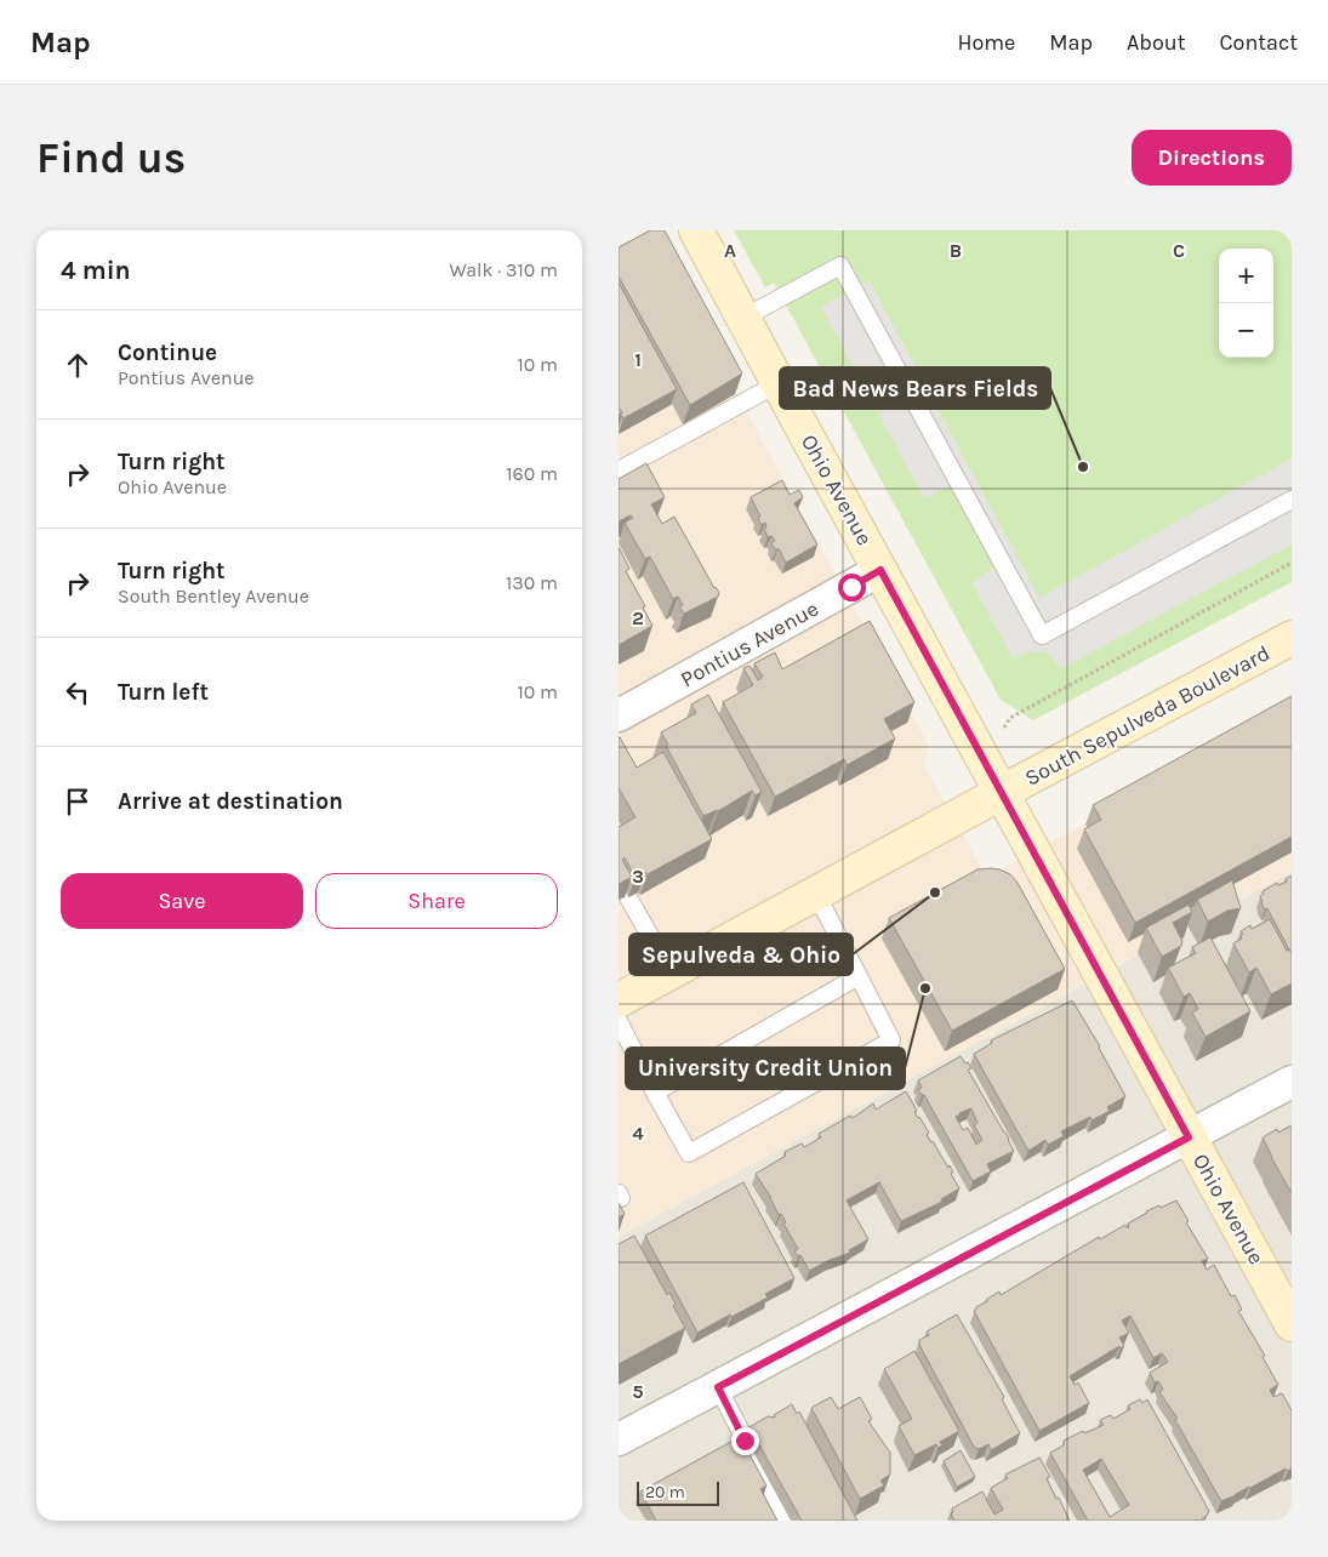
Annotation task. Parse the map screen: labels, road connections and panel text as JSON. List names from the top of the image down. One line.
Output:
{"streets":{"street":["Ohio Avenue","Pontius Avenue","South Sepulveda Boulevard"]},"crossings":[["Ohio Avenue","Pontius Avenue"],["Ohio Avenue","South Sepulveda Boulevard"]],"places":["Bad News Bears Fields","Sepulveda & Ohio","University Credit Union"],"scale_bar":"20 m","page":{"header":"Map","nav":["Home","Map","About","Contact"],"buttons":["Directions",["Save","Share"]],"title":"Find us","heading":["4 min","Walk · 310 m"],"map_buttons":["+","−"],"list":[["Continue","Pontius Avenue","10 m"],["Turn right","Ohio Avenue","160 m"],["Turn right","South Bentley Avenue","130 m"],["Turn left","10 m"],"Arrive at destination"],"scale":"20 m"},"grid":{"columns":["A","B","C"],"rows":["1","2","3","4","5"]}}
